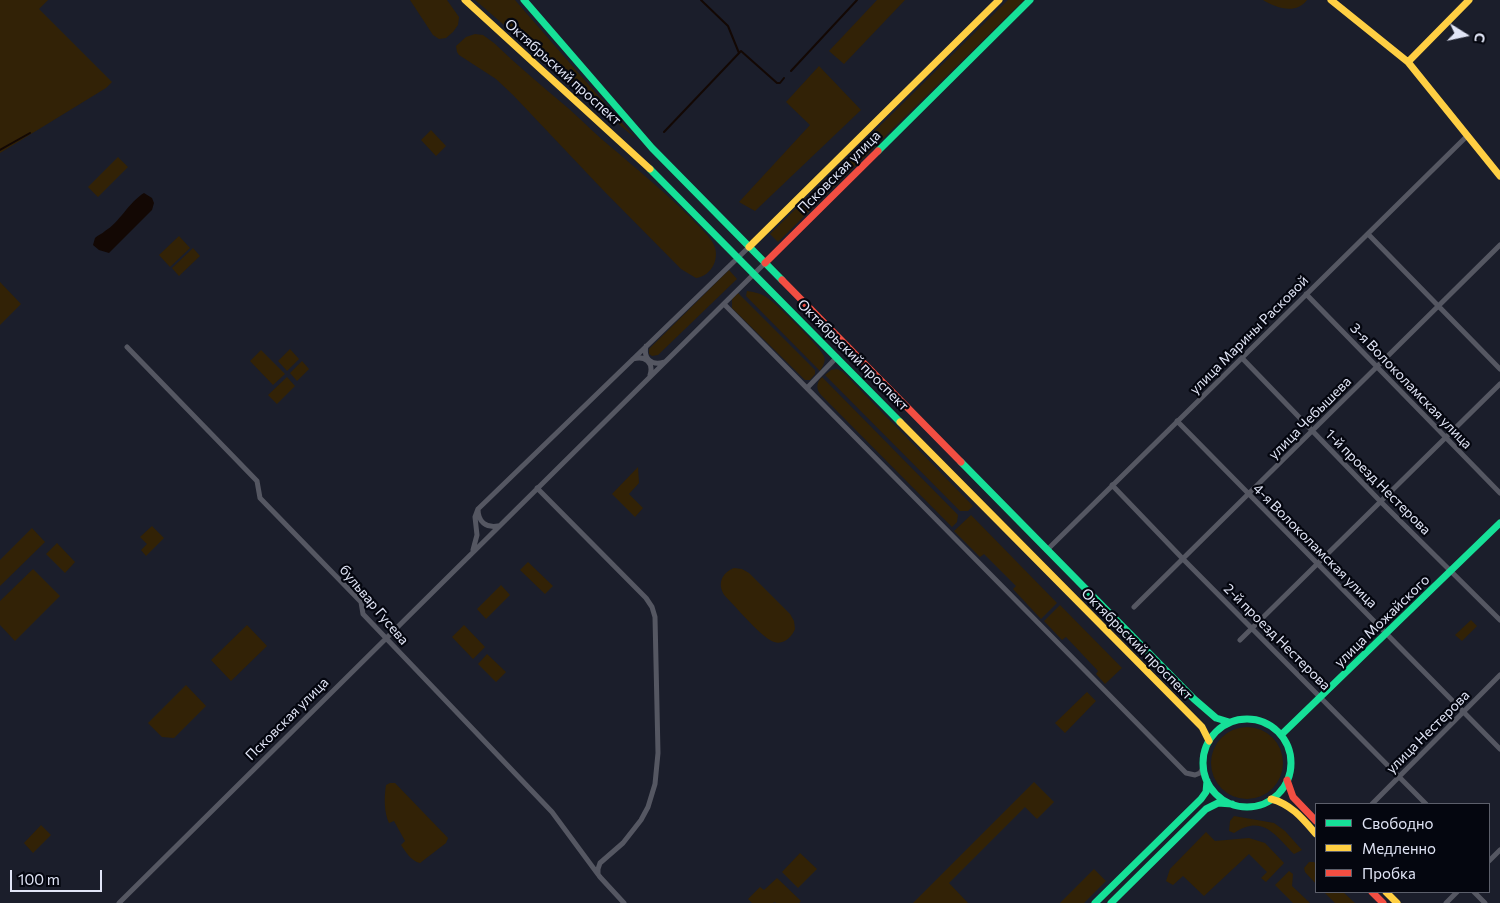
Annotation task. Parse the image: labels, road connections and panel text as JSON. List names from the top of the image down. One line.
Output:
{"streets":{"main road":["Октябрьский проспект","Псковская улица","улица Можайского"],"street":["улица Марины Расковой","3-я Волоколамская улица","улица Чебышева","1-й проезд Нестерова","4-я Волоколамская улица","бульвар Гусева","2-й проезд Нестерова","улица Нестерова"]},"crossings":[["Октябрьский проспект","Псковская улица"],["Октябрьский проспект","улица Марины Расковой"],["Октябрьский проспект","улица Можайского"],["Псковская улица","бульвар Гусева"],["улица Марины Расковой","3-я Волоколамская улица"],["улица Марины Расковой","1-й проезд Нестерова"],["улица Марины Расковой","4-я Волоколамская улица"],["улица Марины Расковой","2-й проезд Нестерова"],["3-я Волоколамская улица","улица Чебышева"],["улица Чебышева","1-й проезд Нестерова"],["улица Чебышева","4-я Волоколамская улица"],["улица Чебышева","2-й проезд Нестерова"],["1-й проезд Нестерова","улица Можайского"],["4-я Волоколамская улица","улица Можайского"],["4-я Волоколамская улица","улица Нестерова"],["улица Можайского","2-й проезд Нестерова"],["2-й проезд Нестерова","улица Нестерова"]],"legend":["Свободно","Медленно","Пробка"],"scale_bar":"100 m","north":"right"}
